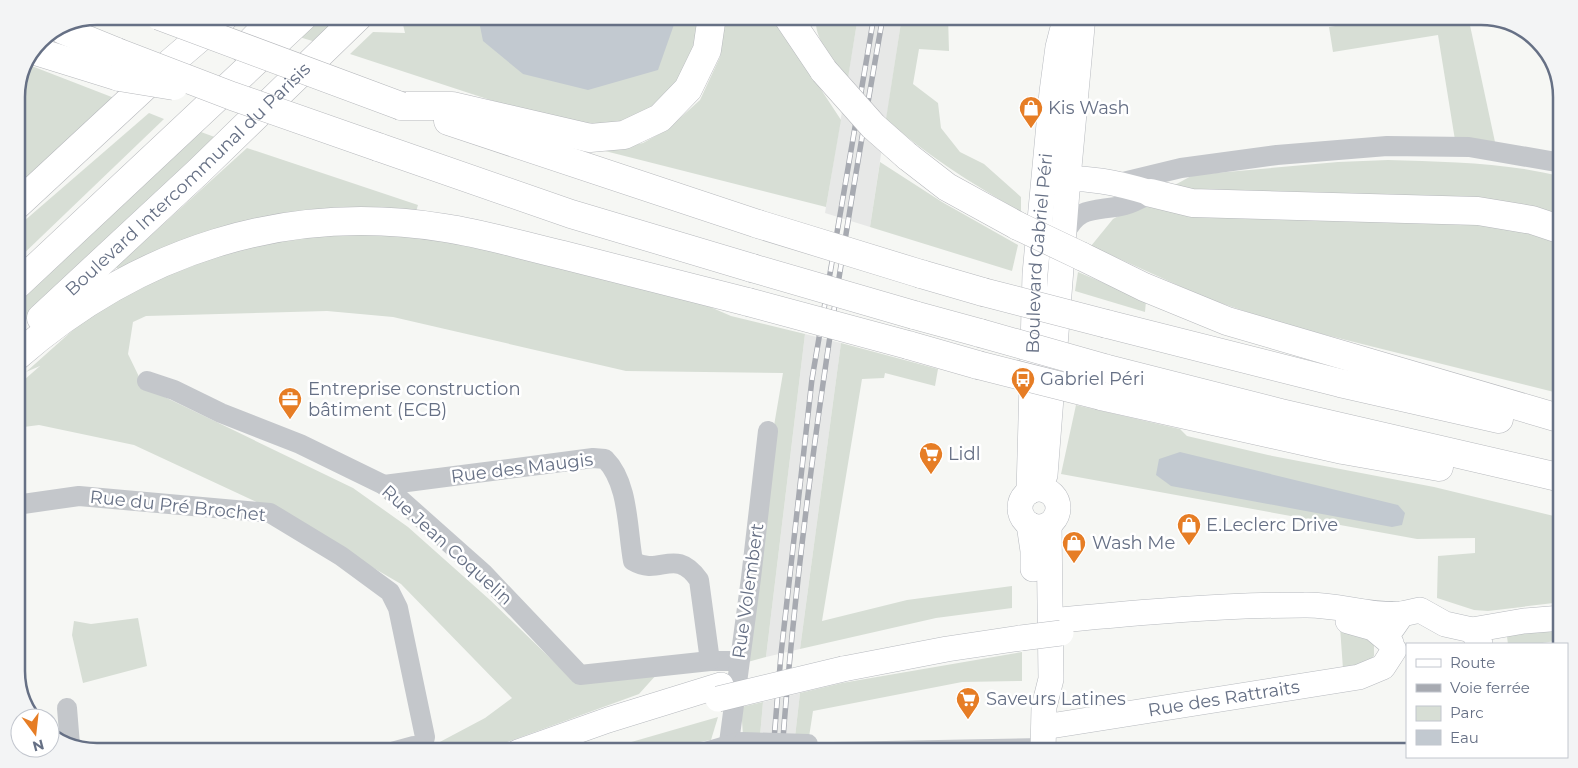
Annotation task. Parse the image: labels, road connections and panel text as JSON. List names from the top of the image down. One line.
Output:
{"streets":{"highway":["Boulevard Intercommunal du Parisis"],"main road":["Boulevard Gabriel Péri","Rue des Rattraits"],"street":["Rue des Maugis","Rue du Pré Brochet","Rue Jean Coquelin","Rue Volembert"]},"crossings":[["Rue des Maugis","Rue Jean Coquelin"],["Rue Jean Coquelin","Rue Volembert"]],"places":{"shop":["Kis Wash","E.Leclerc Drive","Wash Me"],"bus stop":["Gabriel Péri"],"office":["Entreprise construction bâtiment (ECB)"],"supermarket":["Lidl","Saveurs Latines"]},"legend":["Route","Voie ferrée","Parc","Eau"],"north":"bottom"}
